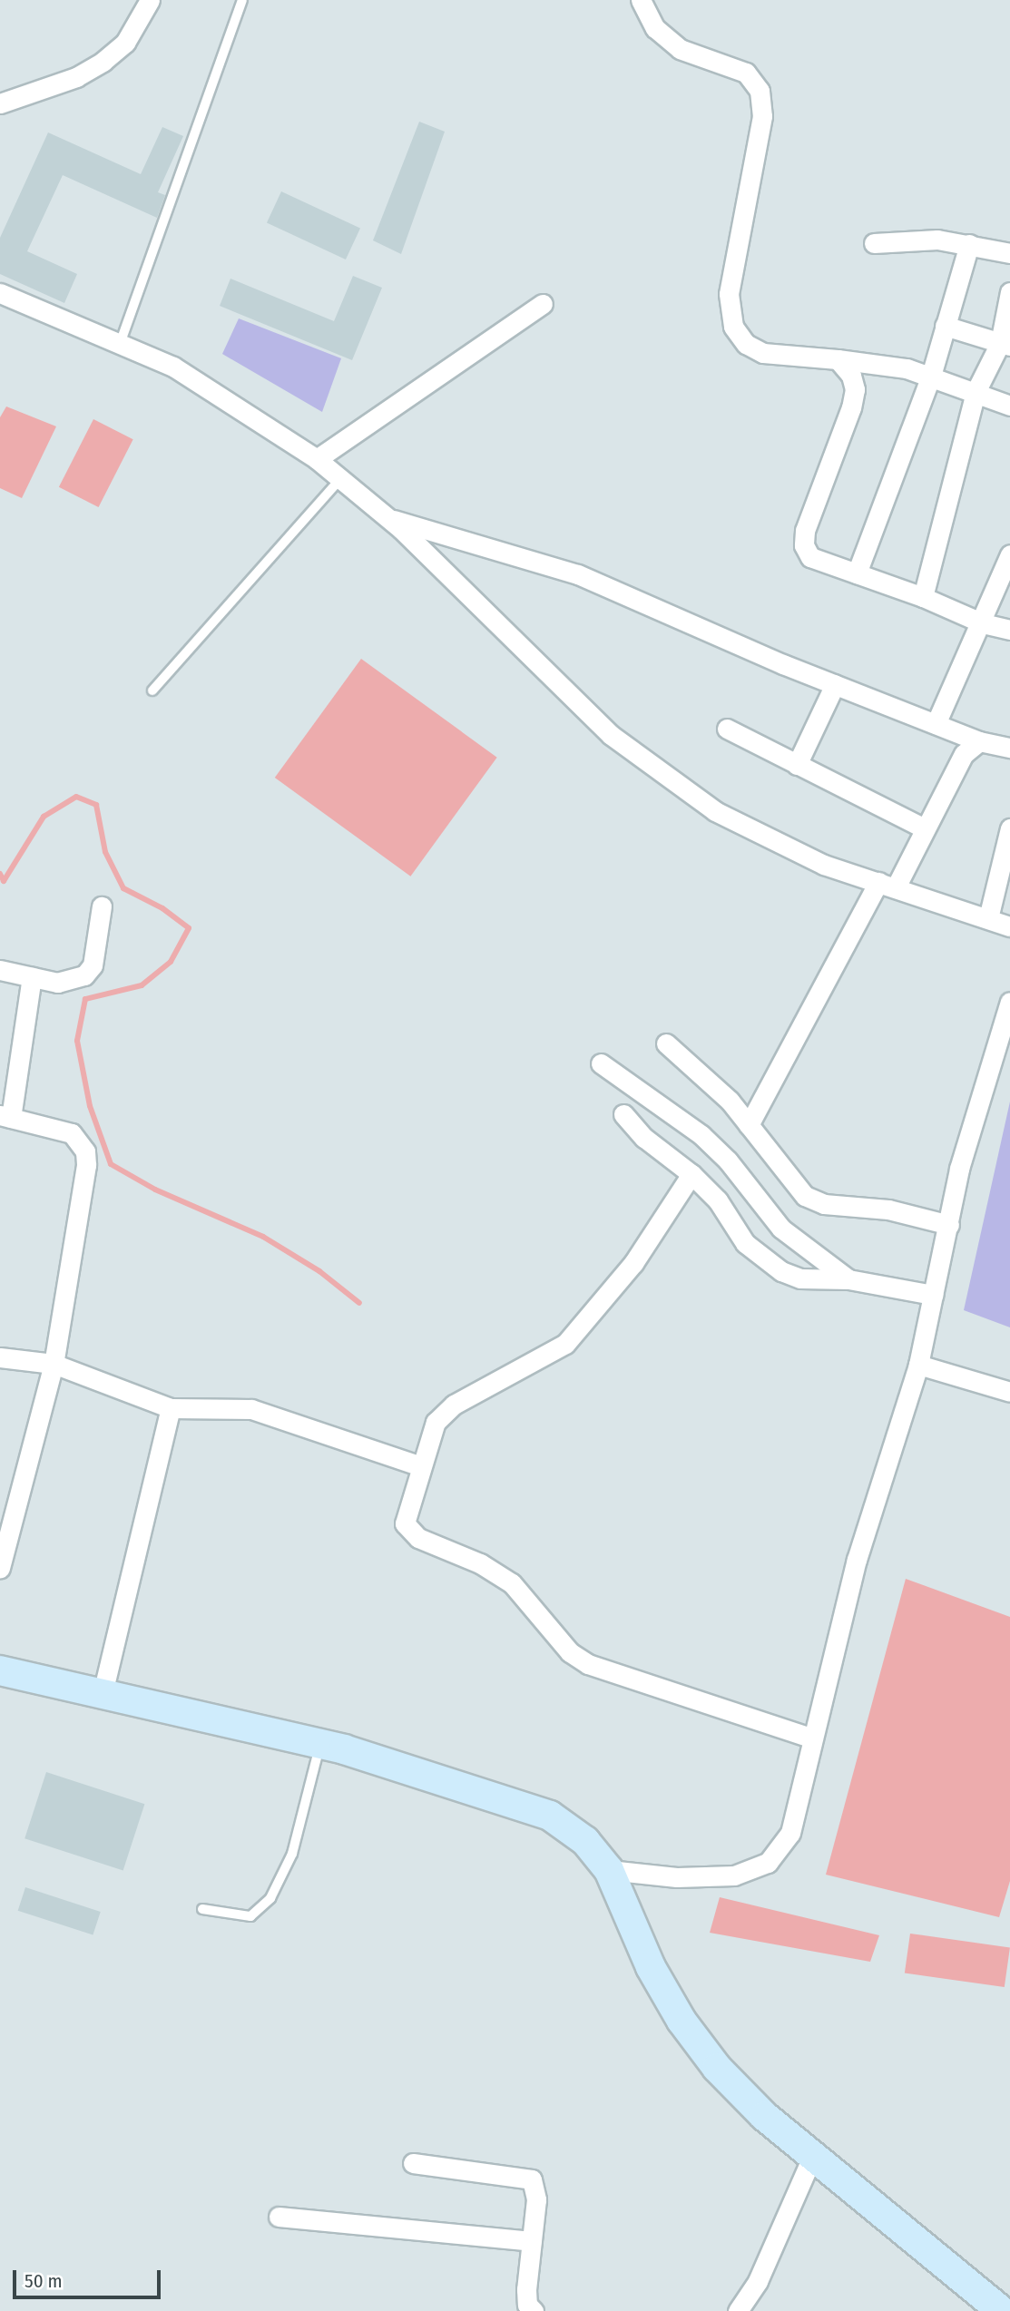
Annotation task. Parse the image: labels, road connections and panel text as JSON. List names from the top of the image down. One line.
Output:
{"scale_bar":"50 m"}
